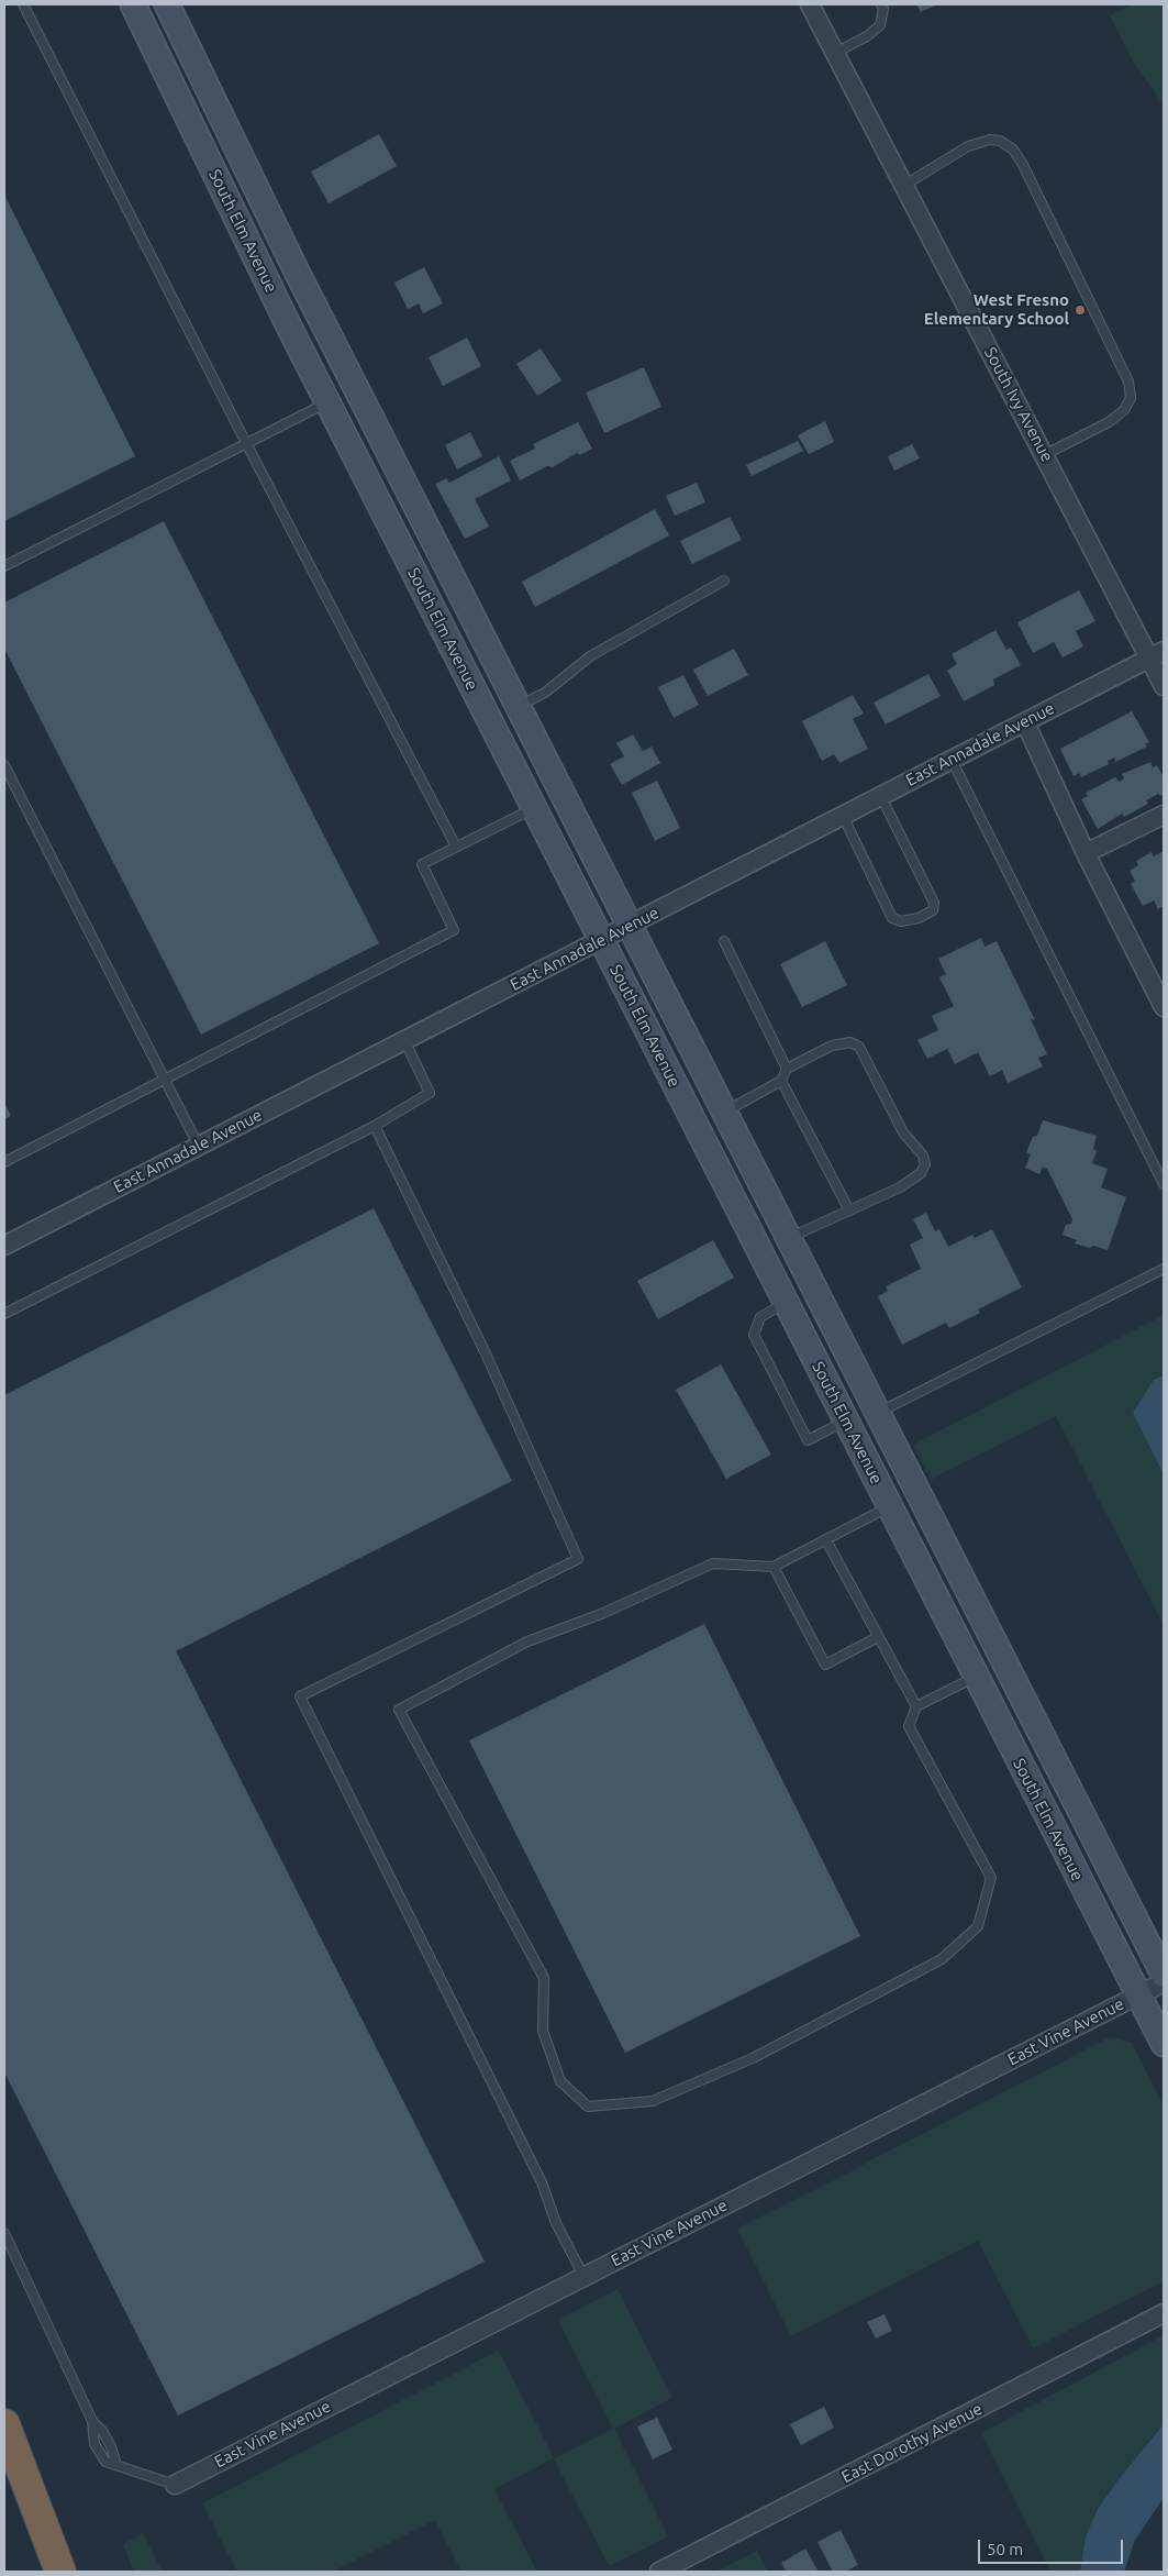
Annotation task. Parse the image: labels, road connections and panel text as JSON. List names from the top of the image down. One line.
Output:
{"streets":{"main road":["South Elm Avenue"],"street":["South Ivy Avenue","East Annadale Avenue","East Vine Avenue","East Dorothy Avenue"]},"crossings":[["South Elm Avenue","East Annadale Avenue"],["South Elm Avenue","East Vine Avenue"],["South Ivy Avenue","East Annadale Avenue"]],"places":["West Fresno Elementary School"],"scale_bar":"50 m"}
